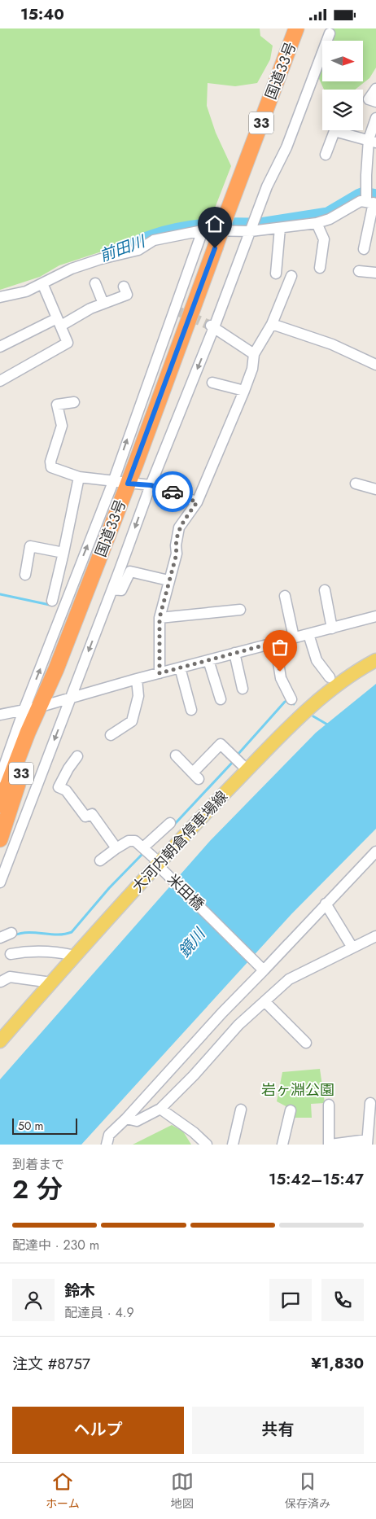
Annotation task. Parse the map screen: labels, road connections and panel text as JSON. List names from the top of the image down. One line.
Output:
{"streets":{"highway":["国道33号","33"],"main road":["大河内朝倉停車場線"],"street":["米田橋"]},"crossings":[["大河内朝倉停車場線","米田橋"]],"water":["前田川","鏡川"],"parks":["岩ヶ淵公園"],"scale_bar":"50 m","north":"right","page":{"status":"15:40","scale":"50 m","heading":["2 分","到着まで","15:42–15:47"],"panel":["鈴木","配達員 · 4.9","注文 #8757","¥1,830"],"bar":"配達中 · 230 m","buttons":["ヘルプ","共有"],"tabs":["ホーム","地図","保存済み"]}}
